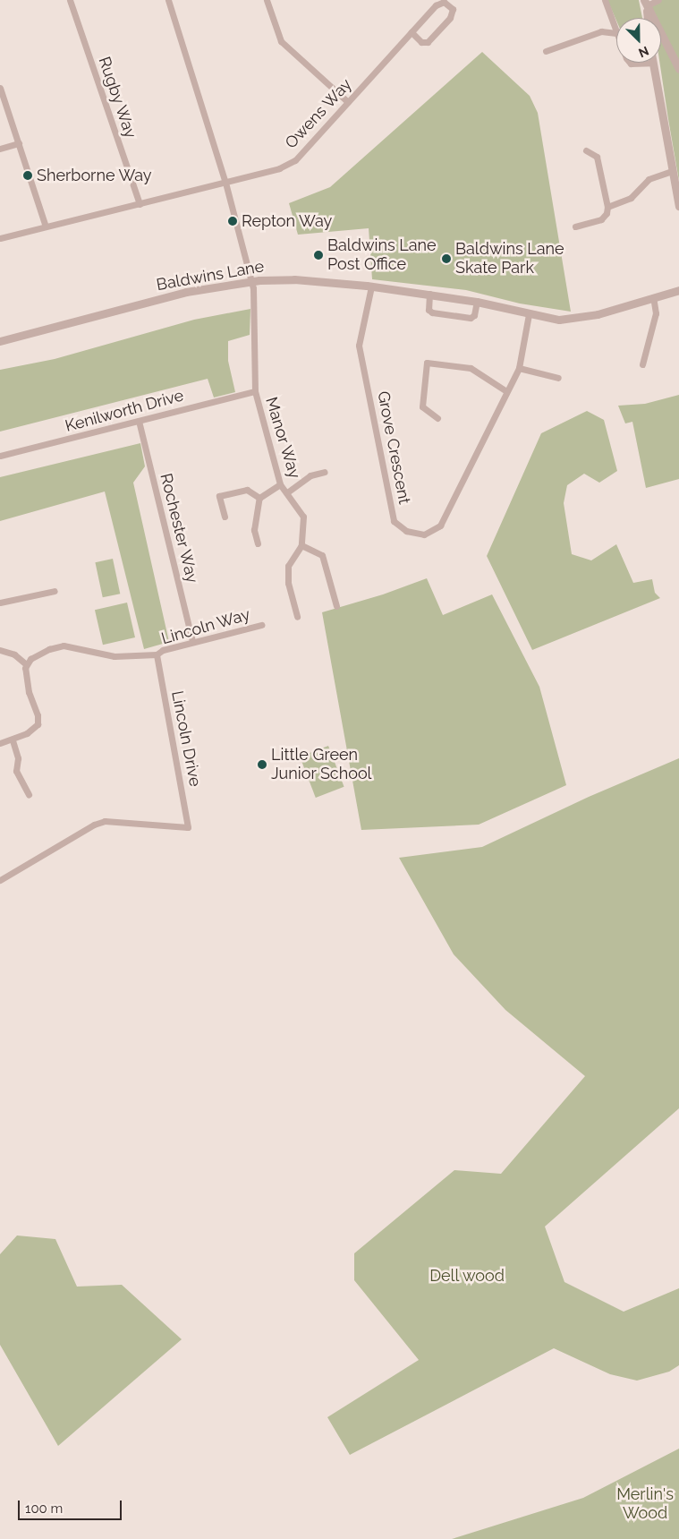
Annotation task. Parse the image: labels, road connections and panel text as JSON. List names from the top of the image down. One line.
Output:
{"streets":{"street":["Rugby Way","Owens Way","Baldwins Lane","Kenilworth Drive","Manor Way","Grove Crescent","Rochester Way","Lincoln Way","Lincoln Drive"]},"crossings":[["Baldwins Lane","Manor Way"],["Baldwins Lane","Grove Crescent"],["Kenilworth Drive","Manor Way"],["Kenilworth Drive","Rochester Way"],["Rochester Way","Lincoln Way"],["Lincoln Way","Lincoln Drive"]],"parks":["Dell wood","Merlin's Wood"],"places":["Sherborne Way","Repton Way","Baldwins Lane Post Office","Baldwins Lane Skate Park","Little Green Junior School"],"scale_bar":"100 m","north":"bottom right"}
